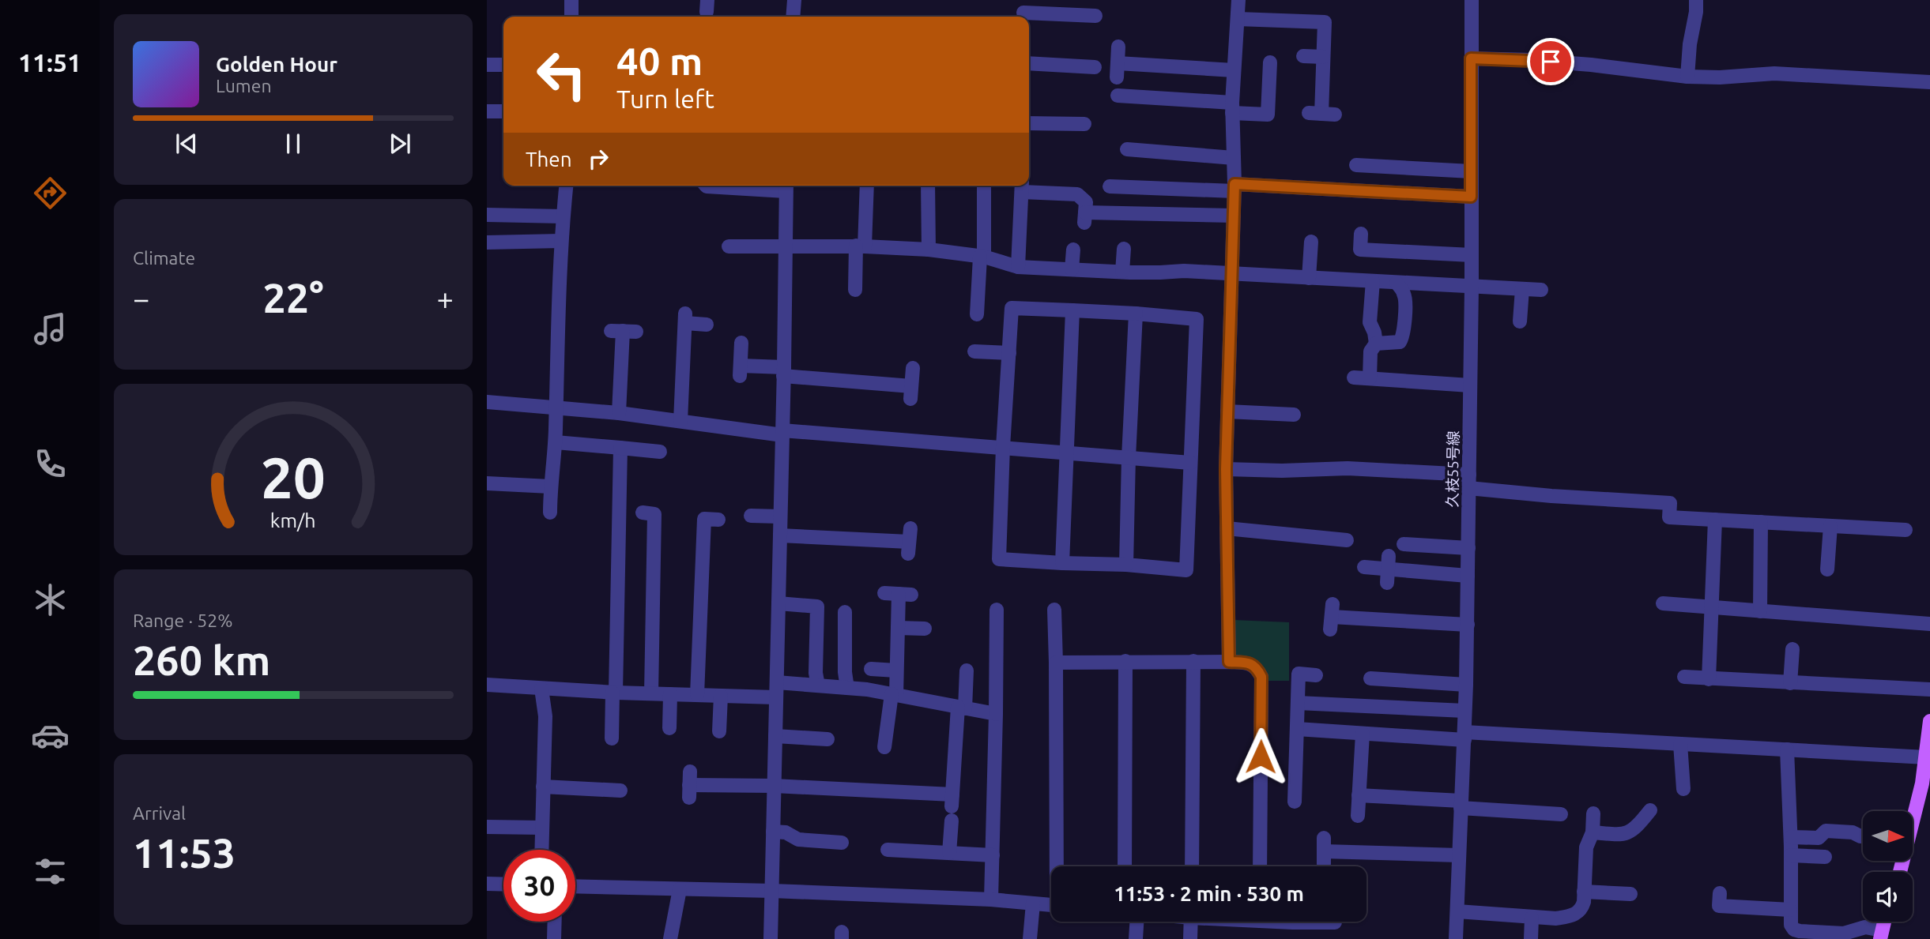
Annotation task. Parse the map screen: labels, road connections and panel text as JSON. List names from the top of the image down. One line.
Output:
{"streets":{"street":["久枝55号線"]},"north":"right","page":{"tabs":"11:51","turn":["40 m","Turn left"],"song":["Golden Hour","Lumen"],"then":"Then","tile":["Climate",["Range · 52%","260 km"],["Arrival","11:53"]],"heat":["−","22°","+"],"limit":"30","trip":"11:53 · 2 min · 530 m","gauge":["20","km/h"]}}
